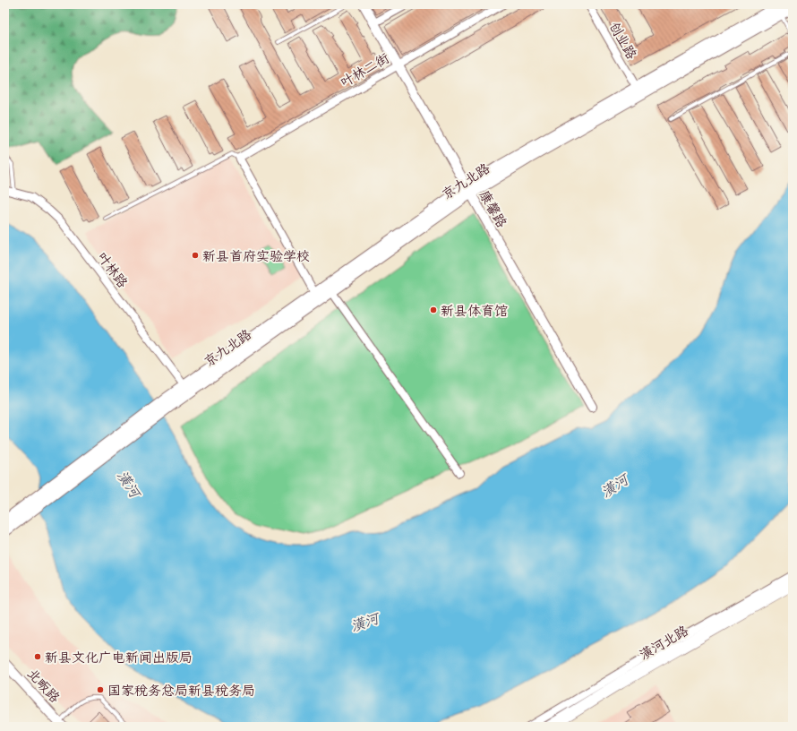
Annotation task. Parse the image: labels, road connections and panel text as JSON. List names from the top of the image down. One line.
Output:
{"streets":{"main road":["京九北路","潢河北路"],"street":["创业路","叶林二街","康馨路","叶林路","北畈路"]},"crossings":[["创业路","京九北路"],["叶林二街","康馨路"],["京九北路","康馨路"],["京九北路","叶林路"]],"water":["潢河"],"places":["新县首府实验学校","新县体育馆","新县文化广电新闻出版局","国家税务总局新县税务局"]}
